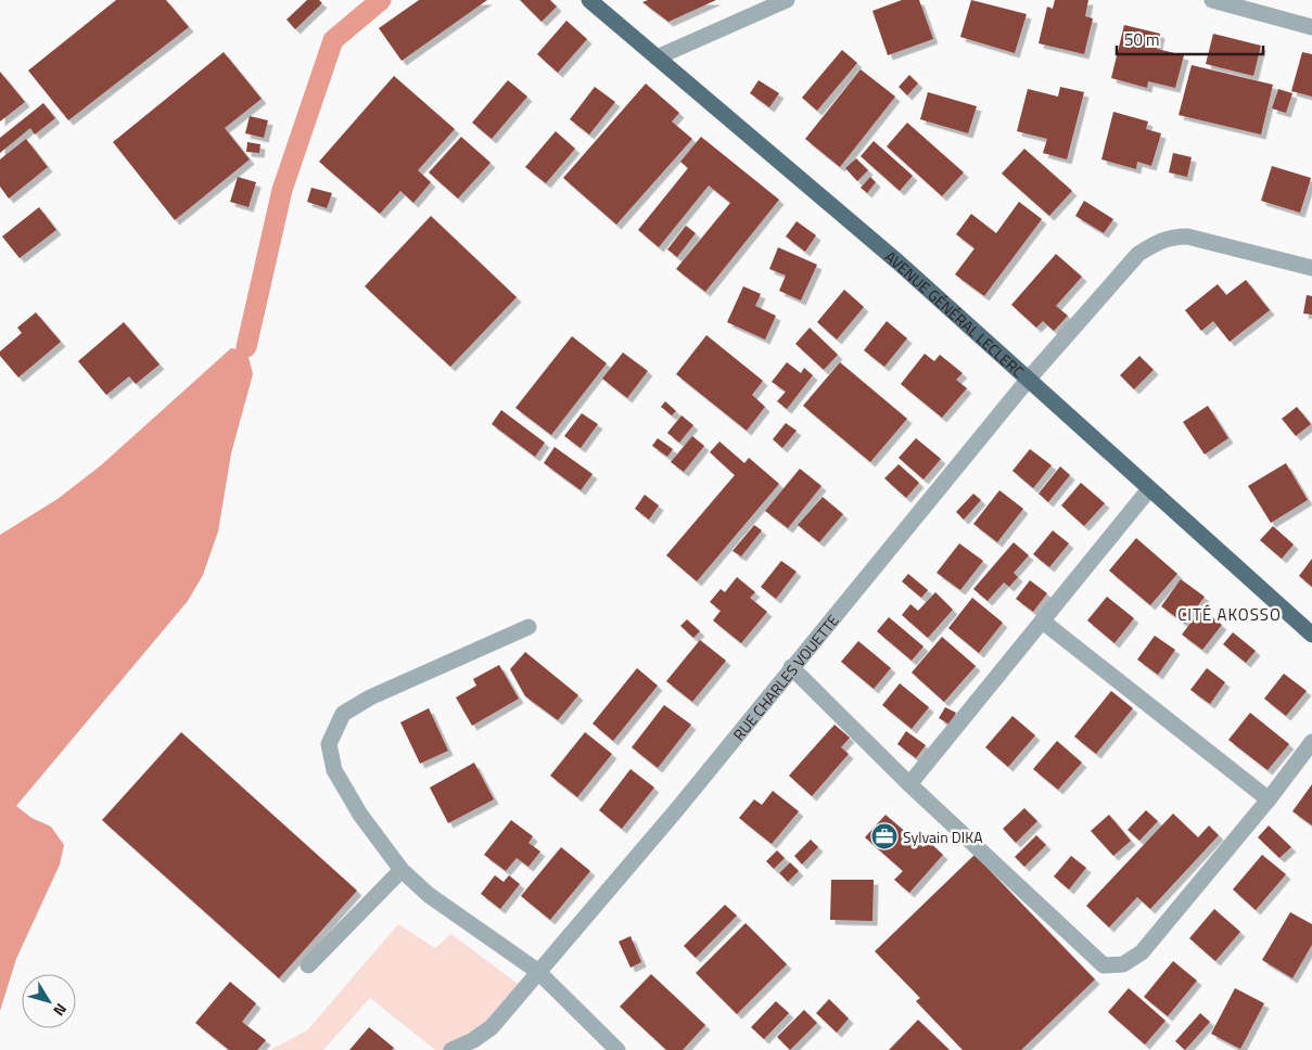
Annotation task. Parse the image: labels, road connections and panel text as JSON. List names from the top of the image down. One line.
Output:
{"streets":{"main road":["AVENUE GÉNÉRAL LECLERC"],"street":["RUE CHARLES VOUETTE"]},"crossings":[["AVENUE GÉNÉRAL LECLERC","RUE CHARLES VOUETTE"]],"districts":["CITÉ AKOSSO"],"places":{"office":["Sylvain DIKA"]},"scale_bar":"50 m","north":"bottom right"}
